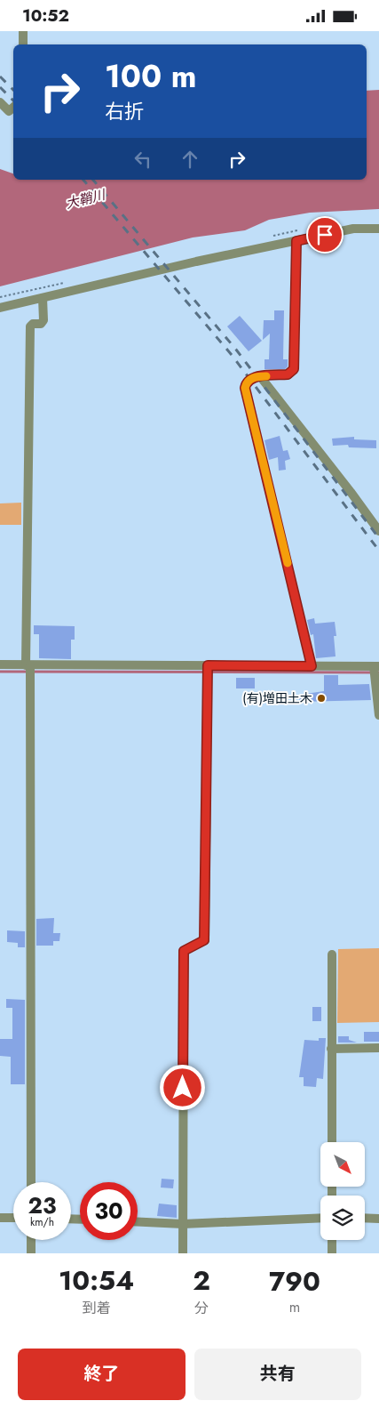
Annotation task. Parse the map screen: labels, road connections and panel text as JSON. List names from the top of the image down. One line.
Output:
{"water":["大鞘川"],"places":["(有)増田土木"],"north":"bottom right","page":{"status":"10:52","turn":["100 m","右折"],"speed":"23 km/h","limit":"30","eta":["10:54","到着","2","分","790","m"],"buttons":["終了","共有"]}}
